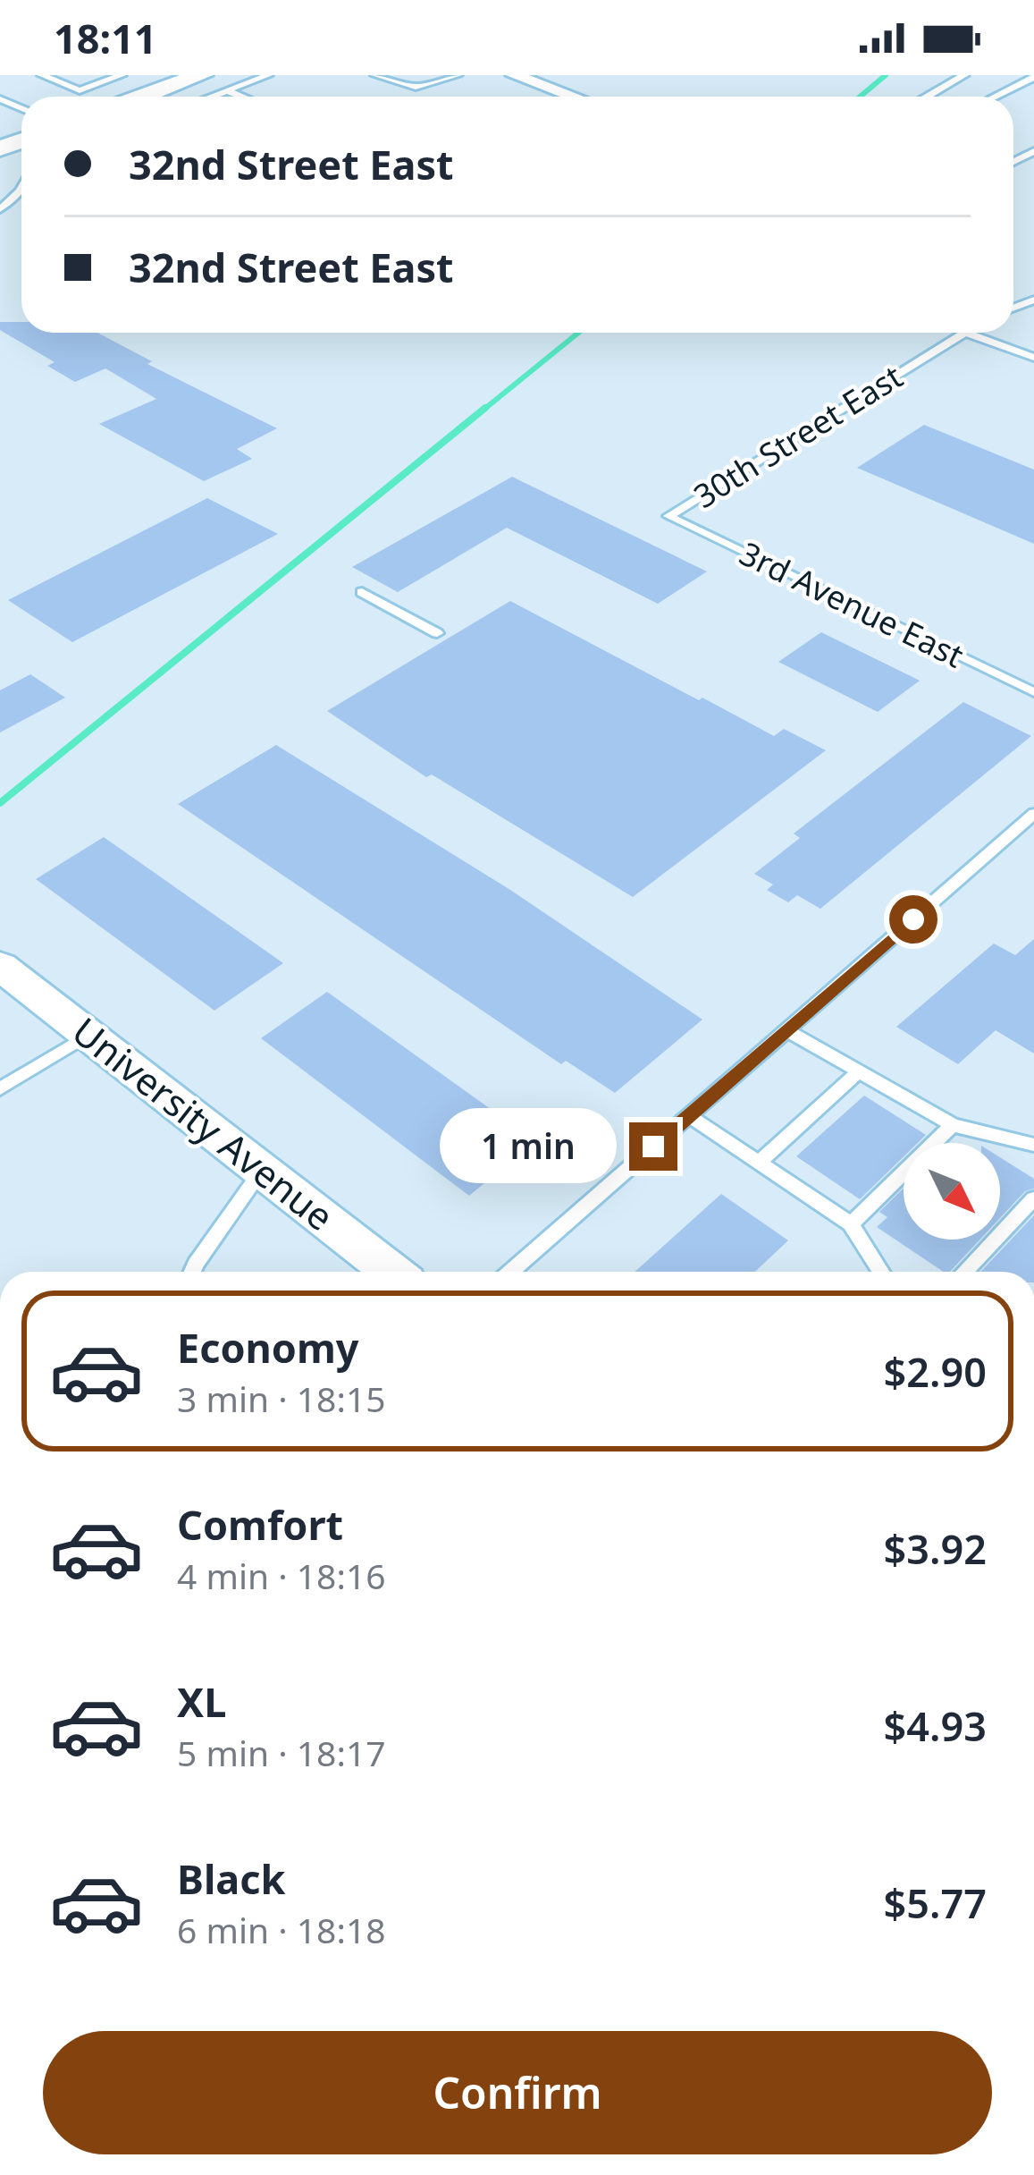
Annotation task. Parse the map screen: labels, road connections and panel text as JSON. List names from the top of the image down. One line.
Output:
{"streets":{"street":["University Avenue"],"lane":["30th Street East","3rd Avenue East"]},"crossings":[["30th Street East","3rd Avenue East"]],"north":"bottom right","page":{"status":"18:11","banner":["32nd Street East","32nd Street East"],"bubble":"1 min","list":[{"name":"Economy","note":"3 min · 18:15","value":"$2.90"},{"name":"Comfort","note":"4 min · 18:16","value":"$3.92"},{"name":"XL","note":"5 min · 18:17","value":"$4.93"},{"name":"Black","note":"6 min · 18:18","value":"$5.77"}],"buttons":"Confirm"}}
